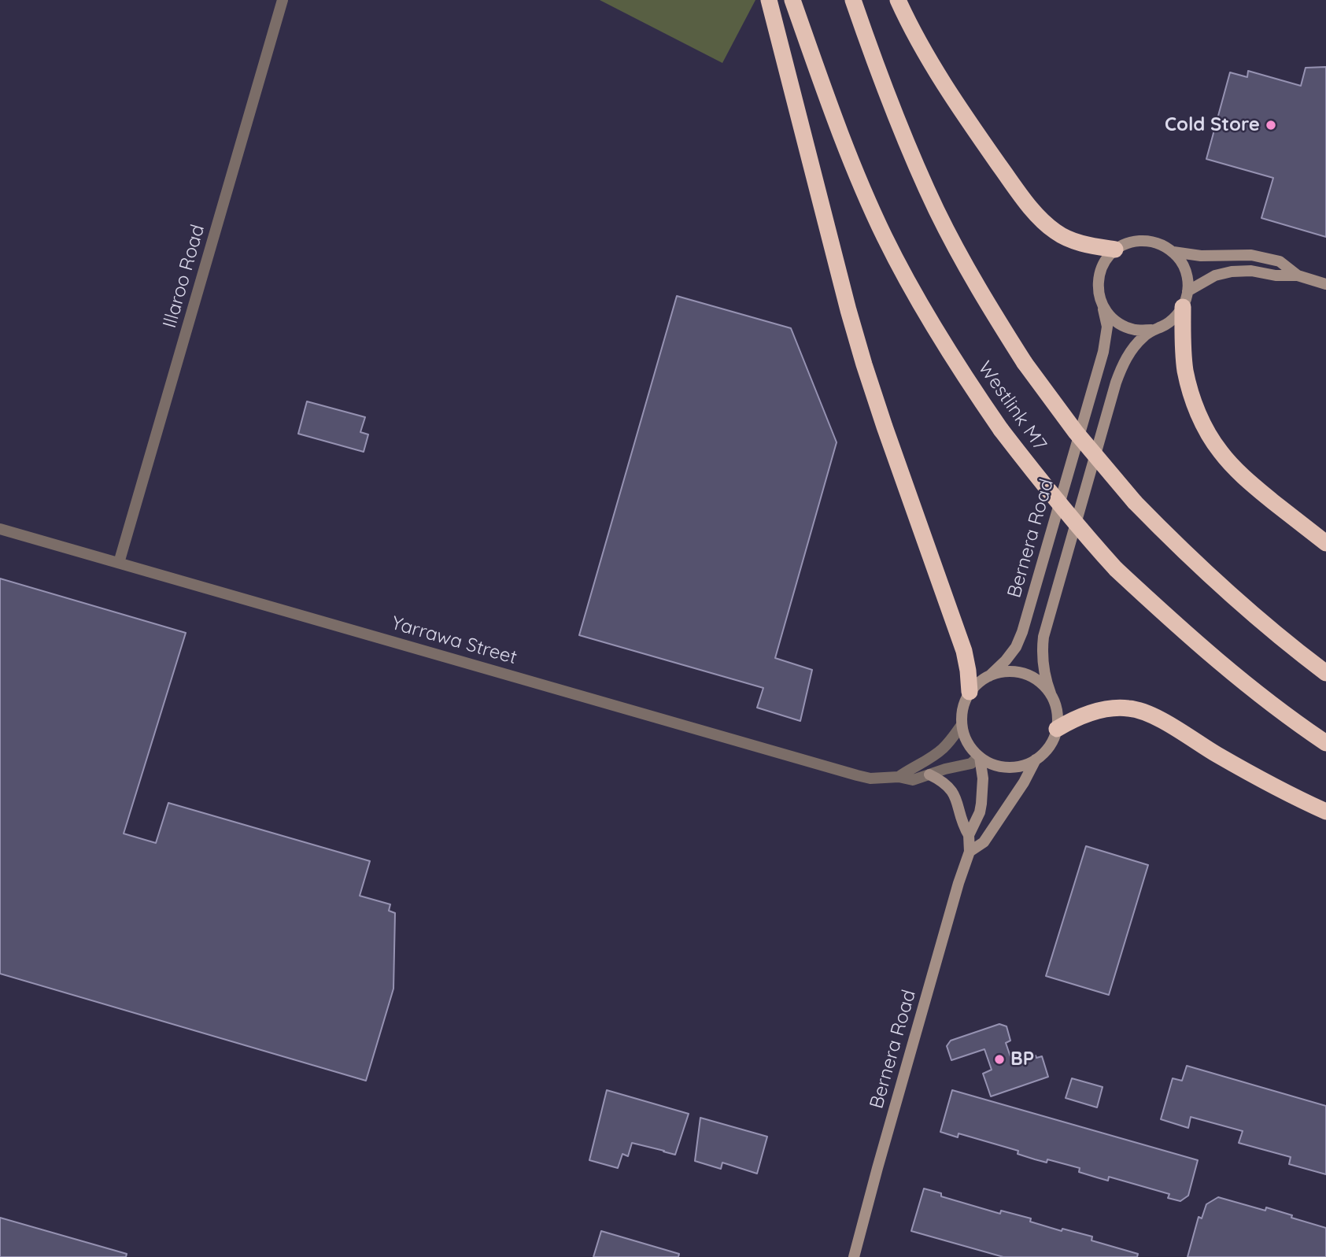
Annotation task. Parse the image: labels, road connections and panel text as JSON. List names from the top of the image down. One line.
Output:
{"streets":{"highway":["Westlink M7"],"main road":["Bernera Road"],"street":["Illaroo Road","Yarrawa Street"]},"crossings":[["Illaroo Road","Yarrawa Street"],["Bernera Road","Yarrawa Street"]],"places":["Cold Store","BP"]}
